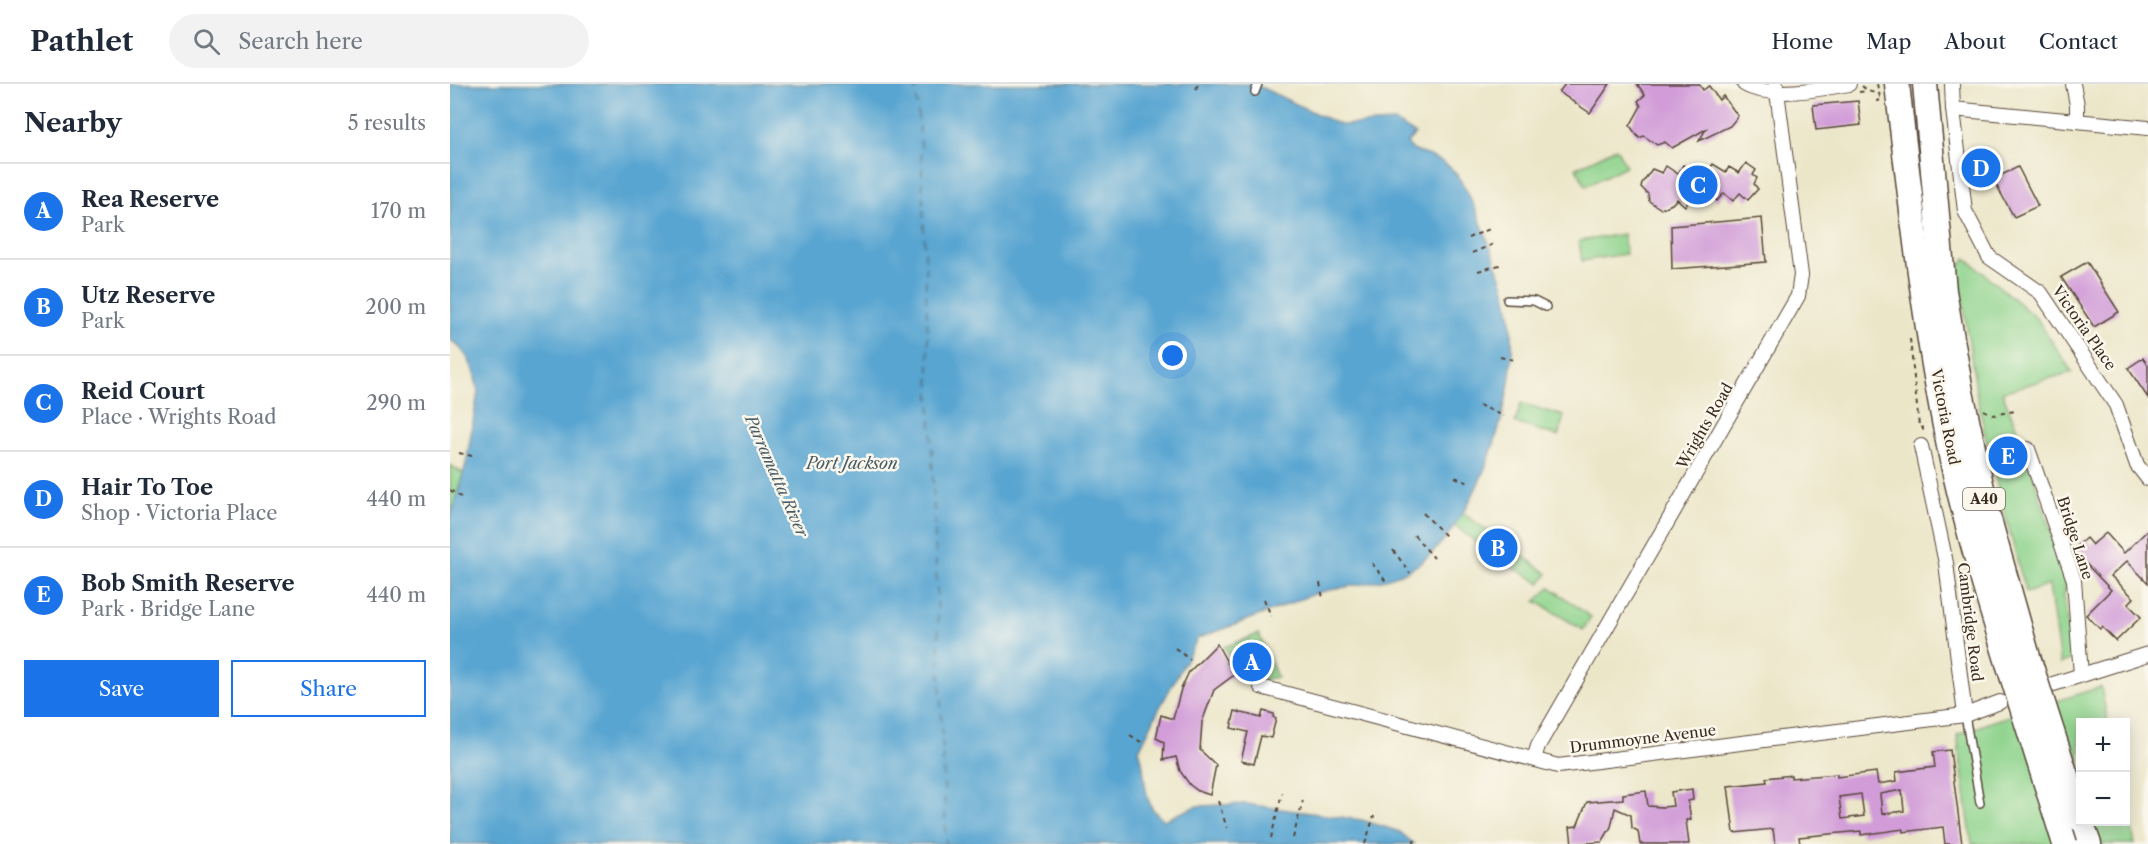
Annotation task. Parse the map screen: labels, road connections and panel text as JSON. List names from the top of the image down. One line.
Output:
{"streets":{"highway":["Victoria Road","A40"],"street":["Victoria Place","Wrights Road","Bridge Lane","Cambridge Road","Drummoyne Avenue"]},"crossings":[["Wrights Road","Drummoyne Avenue"],["Cambridge Road","Drummoyne Avenue"]],"water":["Port Jackson","Parramatta River"],"page":{"header":"Pathlet","search":"Search here","nav":["Home","Map","About","Contact"],"heading":["Nearby","5 results"],"pins":["D","C","E","B","A"],"list":[{"mark":"A","name":"Rea Reserve","note":"Park","value":"170 m"},{"mark":"B","name":"Utz Reserve","note":"Park","value":"200 m"},{"mark":"C","name":"Reid Court","note":"Place · Wrights Road","value":"290 m"},{"mark":"D","name":"Hair To Toe","note":"Shop · Victoria Place","value":"440 m"},{"mark":"E","name":"Bob Smith Reserve","note":"Park · Bridge Lane","value":"440 m"}],"buttons":["Save","Share"],"map_buttons":["+","−"]}}
